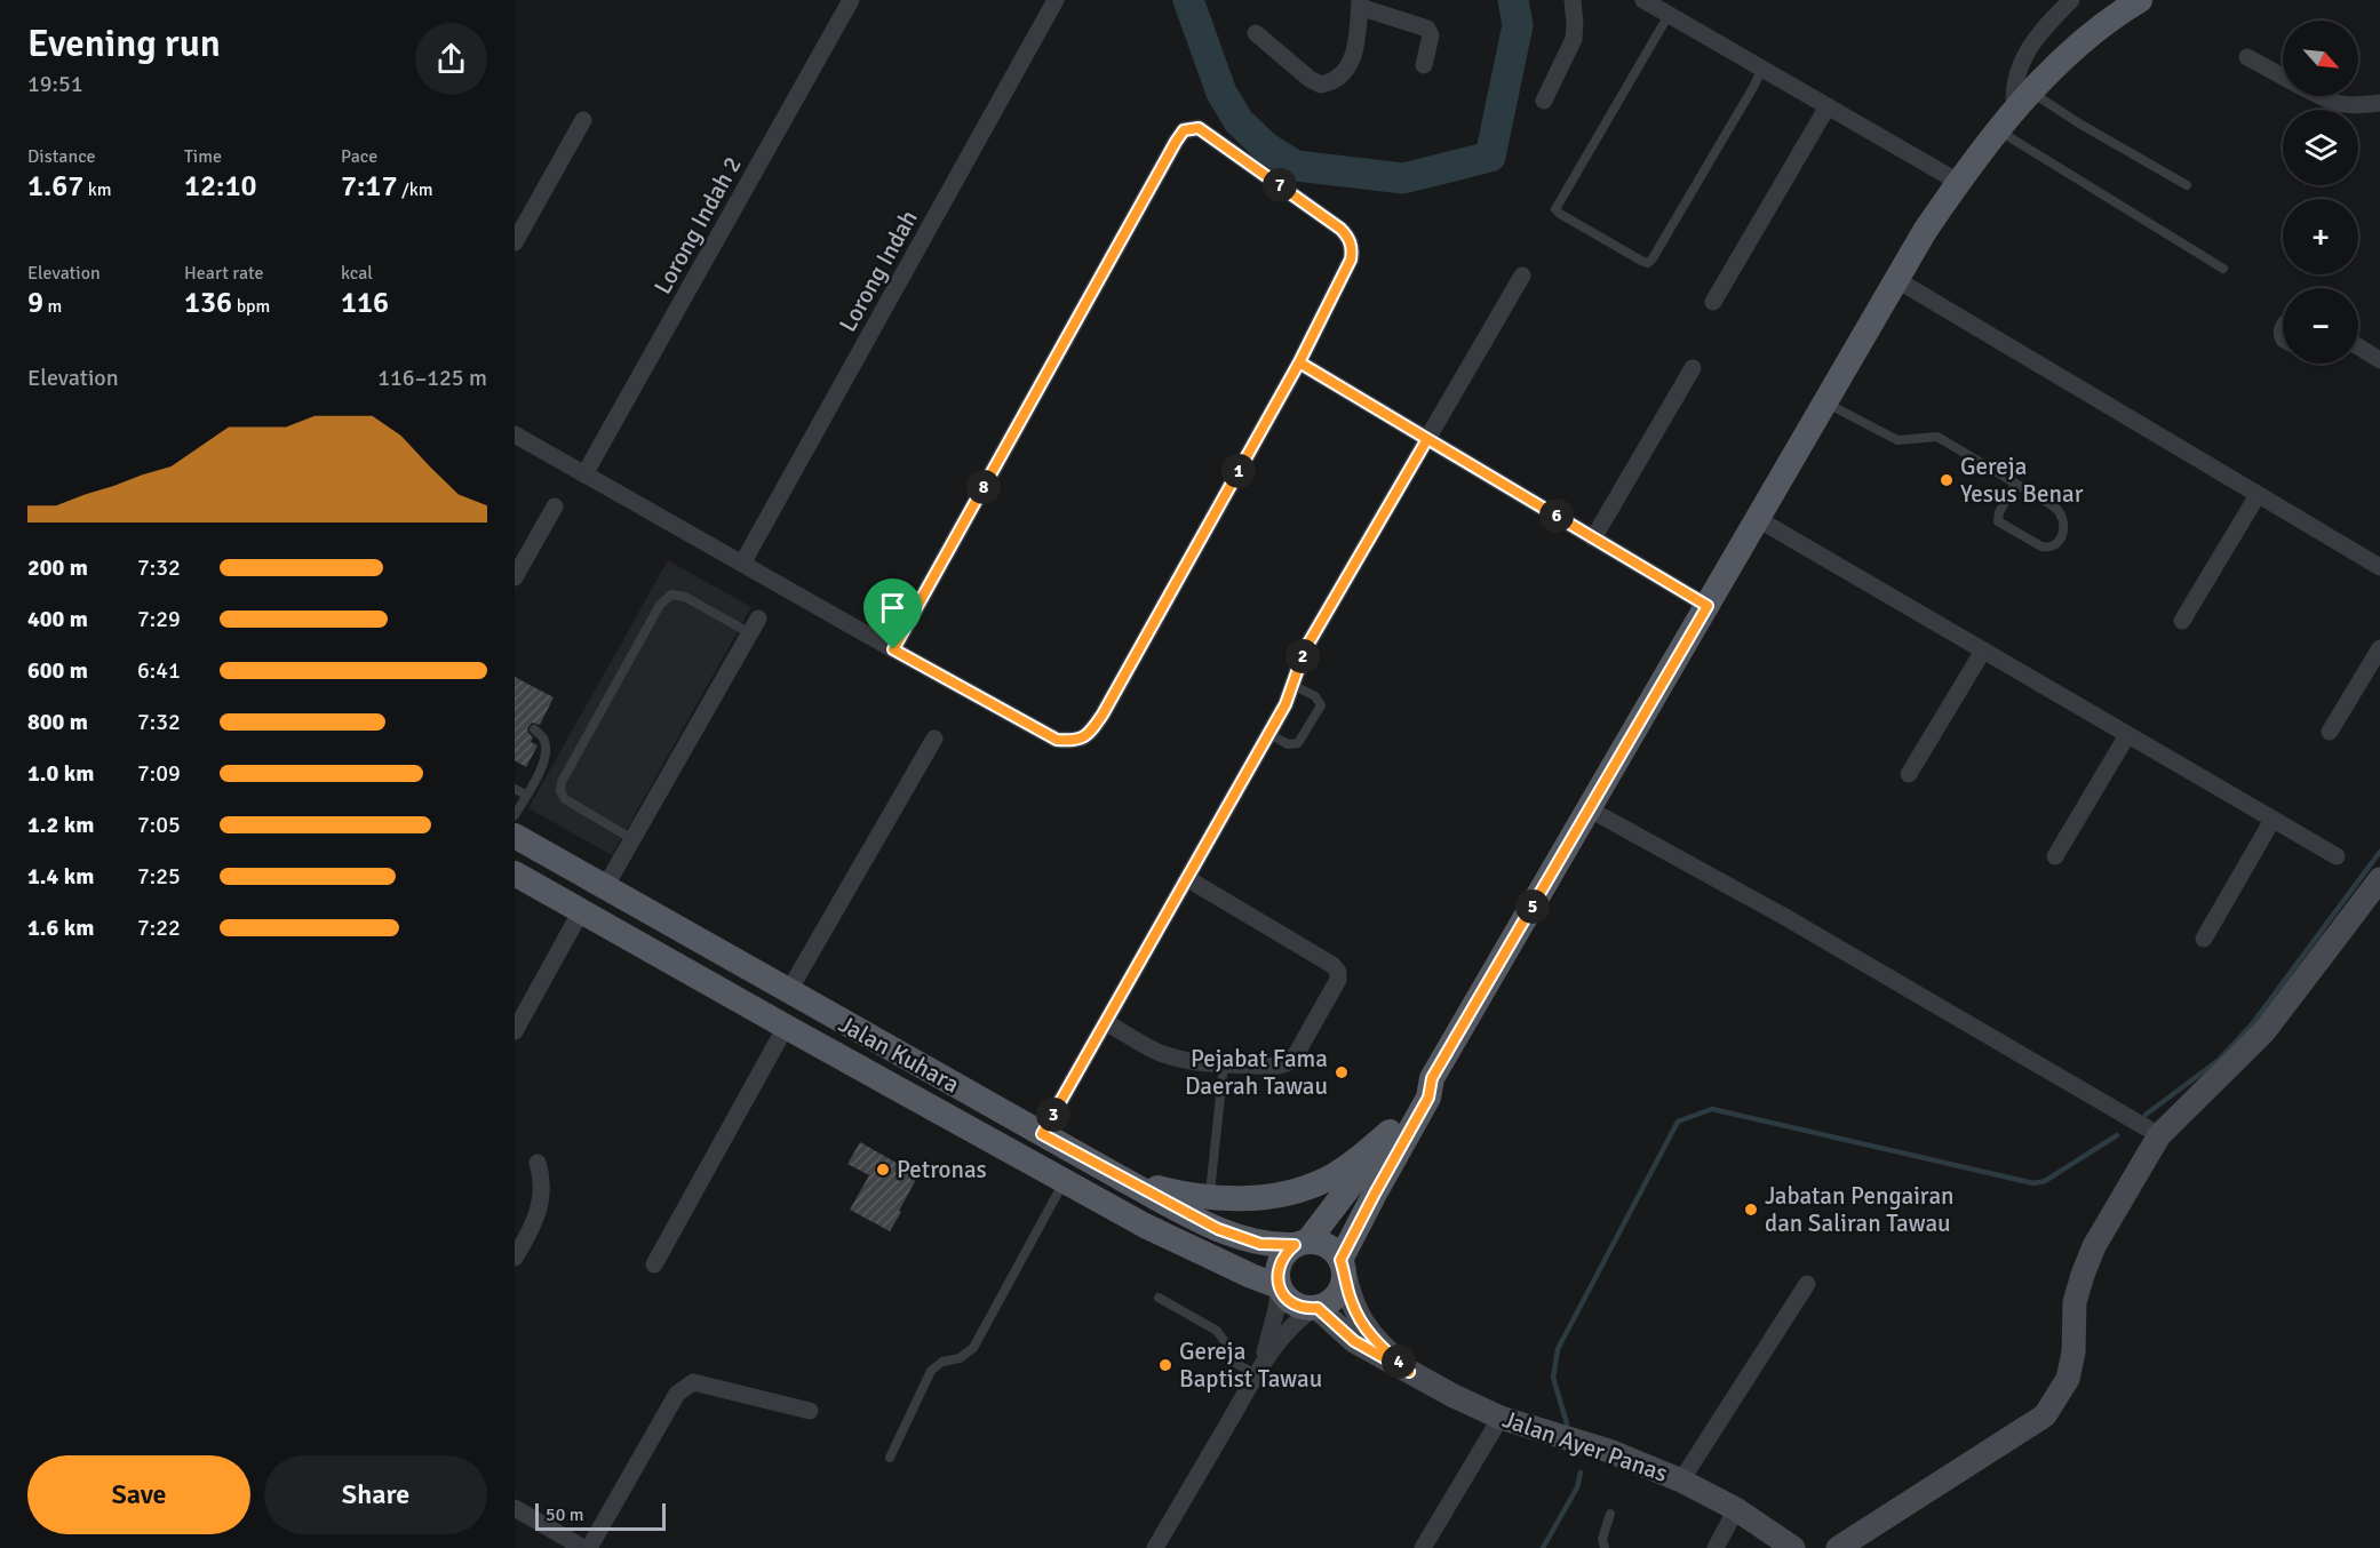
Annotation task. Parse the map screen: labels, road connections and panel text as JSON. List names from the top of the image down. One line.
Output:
{"streets":{"main road":["Jalan Kuhara"],"street":["Lorong Indah 2","Lorong Indah","Jalan Ayer Panas"]},"crossings":[["Jalan Kuhara","Jalan Ayer Panas"]],"places":["Gereja Yesus Benar","Pejabat Fama Daerah Tawau","Petronas","Jabatan Pengairan dan Saliran Tawau","Gereja Baptist Tawau"],"scale_bar":"50 m","north":"bottom right","page":{"heading":["Evening run","19:51"],"map_buttons":["+","−"],"stats":[["Distance","1.67 km"],["Time","12:10"],["Pace","7:17 /km"],["Elevation","9 m"],["Heart rate","136 bpm"],["kcal","116"]],"pins":["7","1","8","6","2","5","3","4"],"chart":["Elevation","116–125 m"],"list":[{"name":"200 m","note":"7:32"},{"name":"400 m","note":"7:29"},{"name":"600 m","note":"6:41"},{"name":"800 m","note":"7:32"},{"name":"1.0 km","note":"7:09"},{"name":"1.2 km","note":"7:05"},{"name":"1.4 km","note":"7:25"},{"name":"1.6 km","note":"7:22"}],"buttons":["Save","Share"],"scale":"50 m"}}
